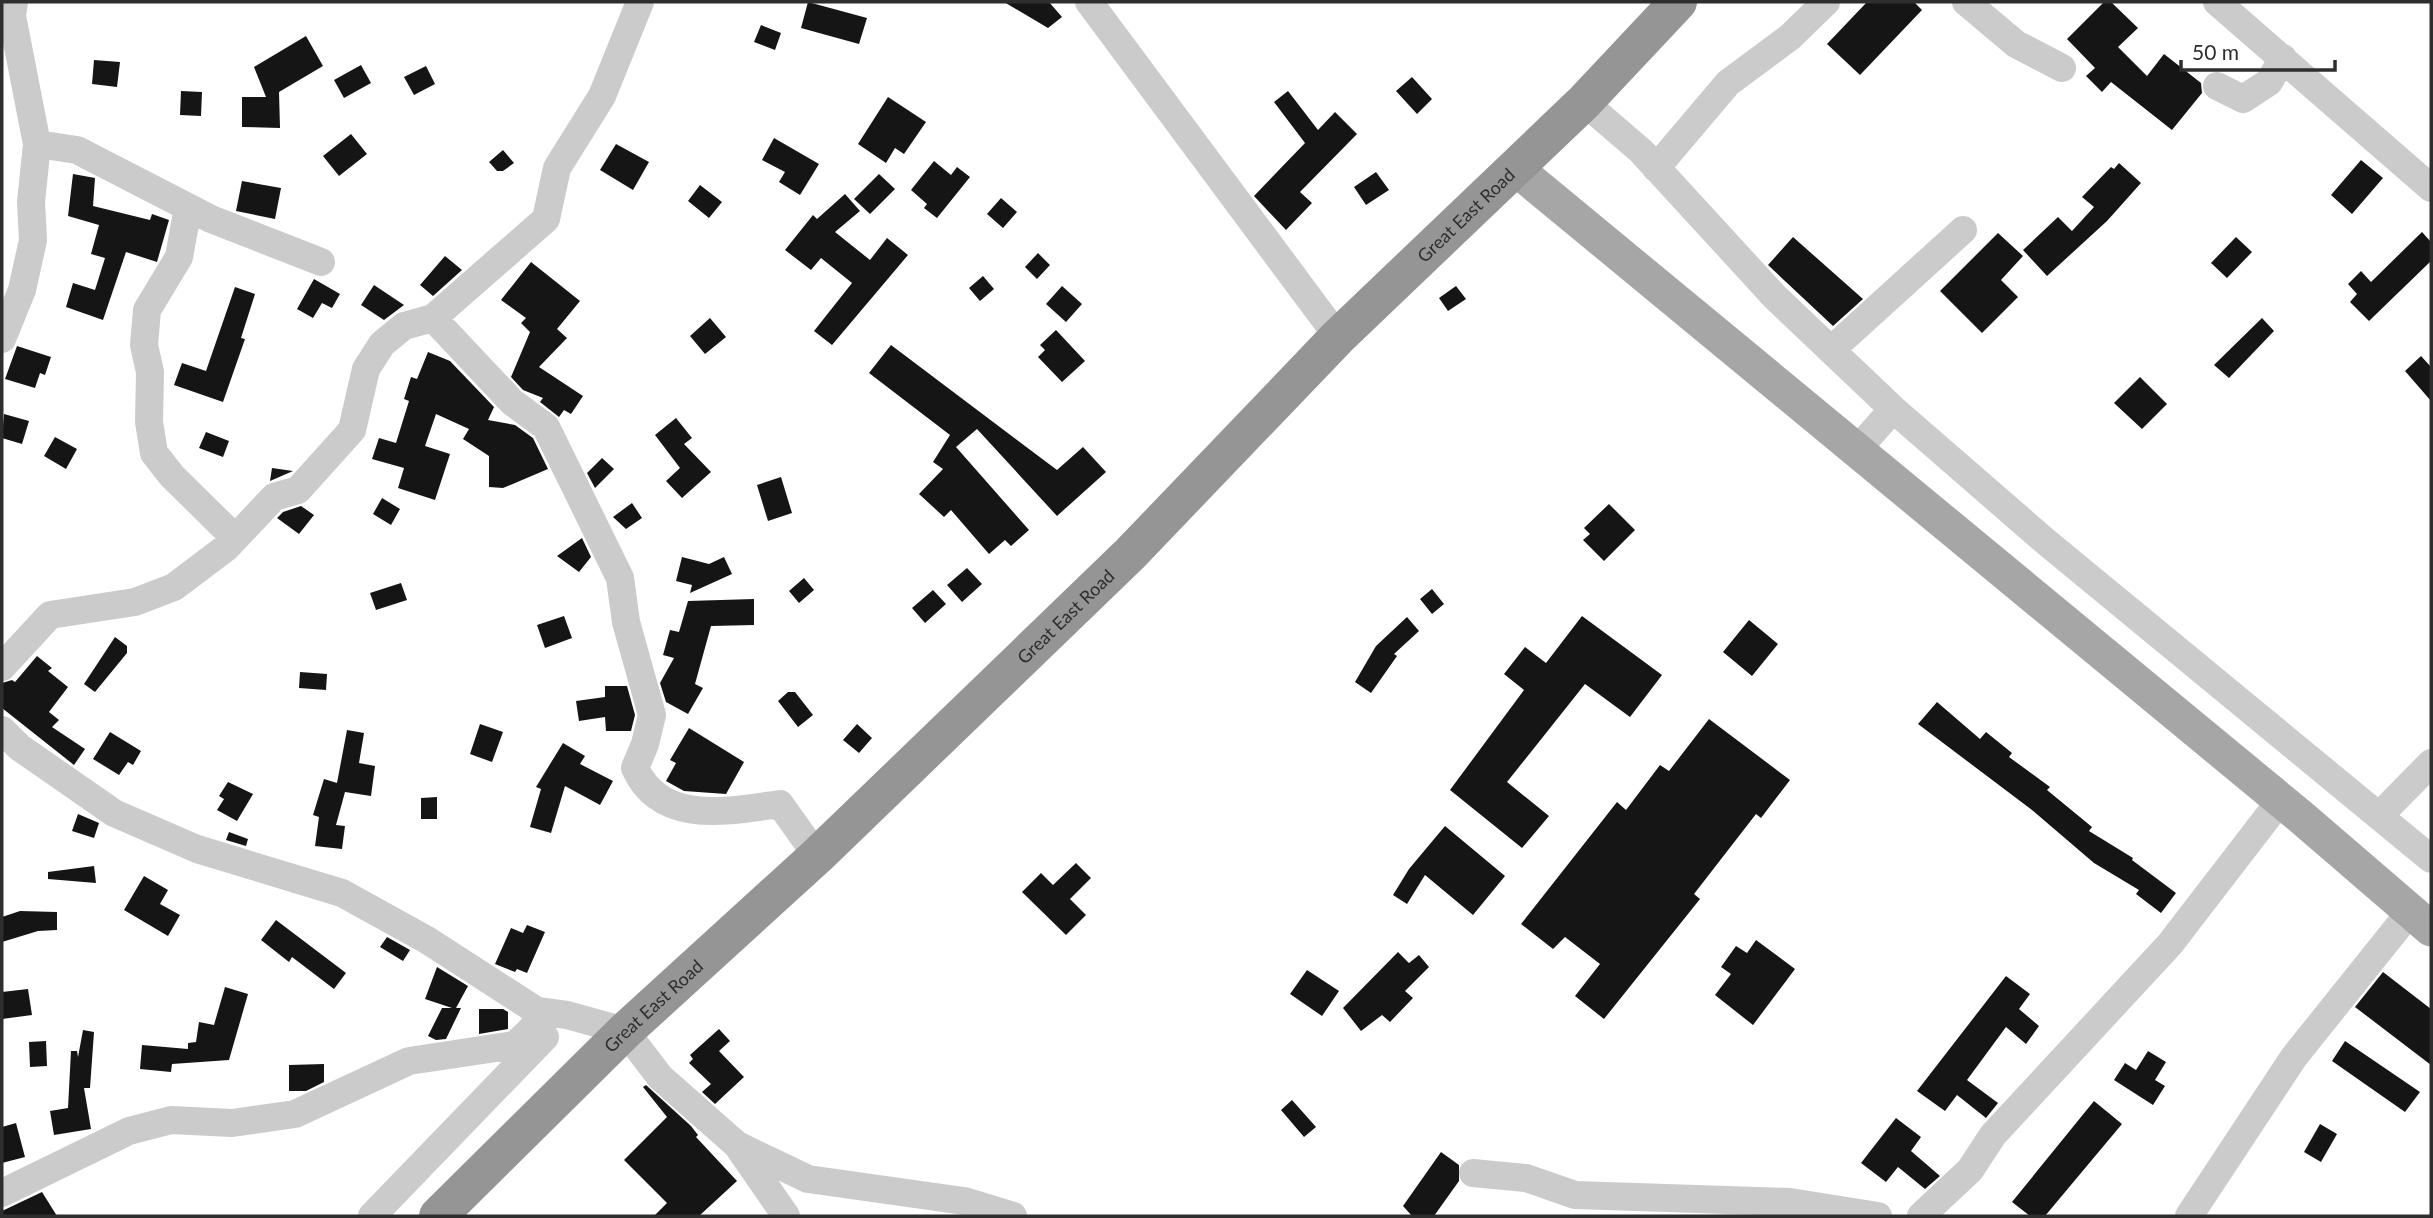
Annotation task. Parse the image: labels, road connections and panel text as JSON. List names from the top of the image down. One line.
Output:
{"streets":{"highway":["Great East Road"]},"scale_bar":"50 m"}
